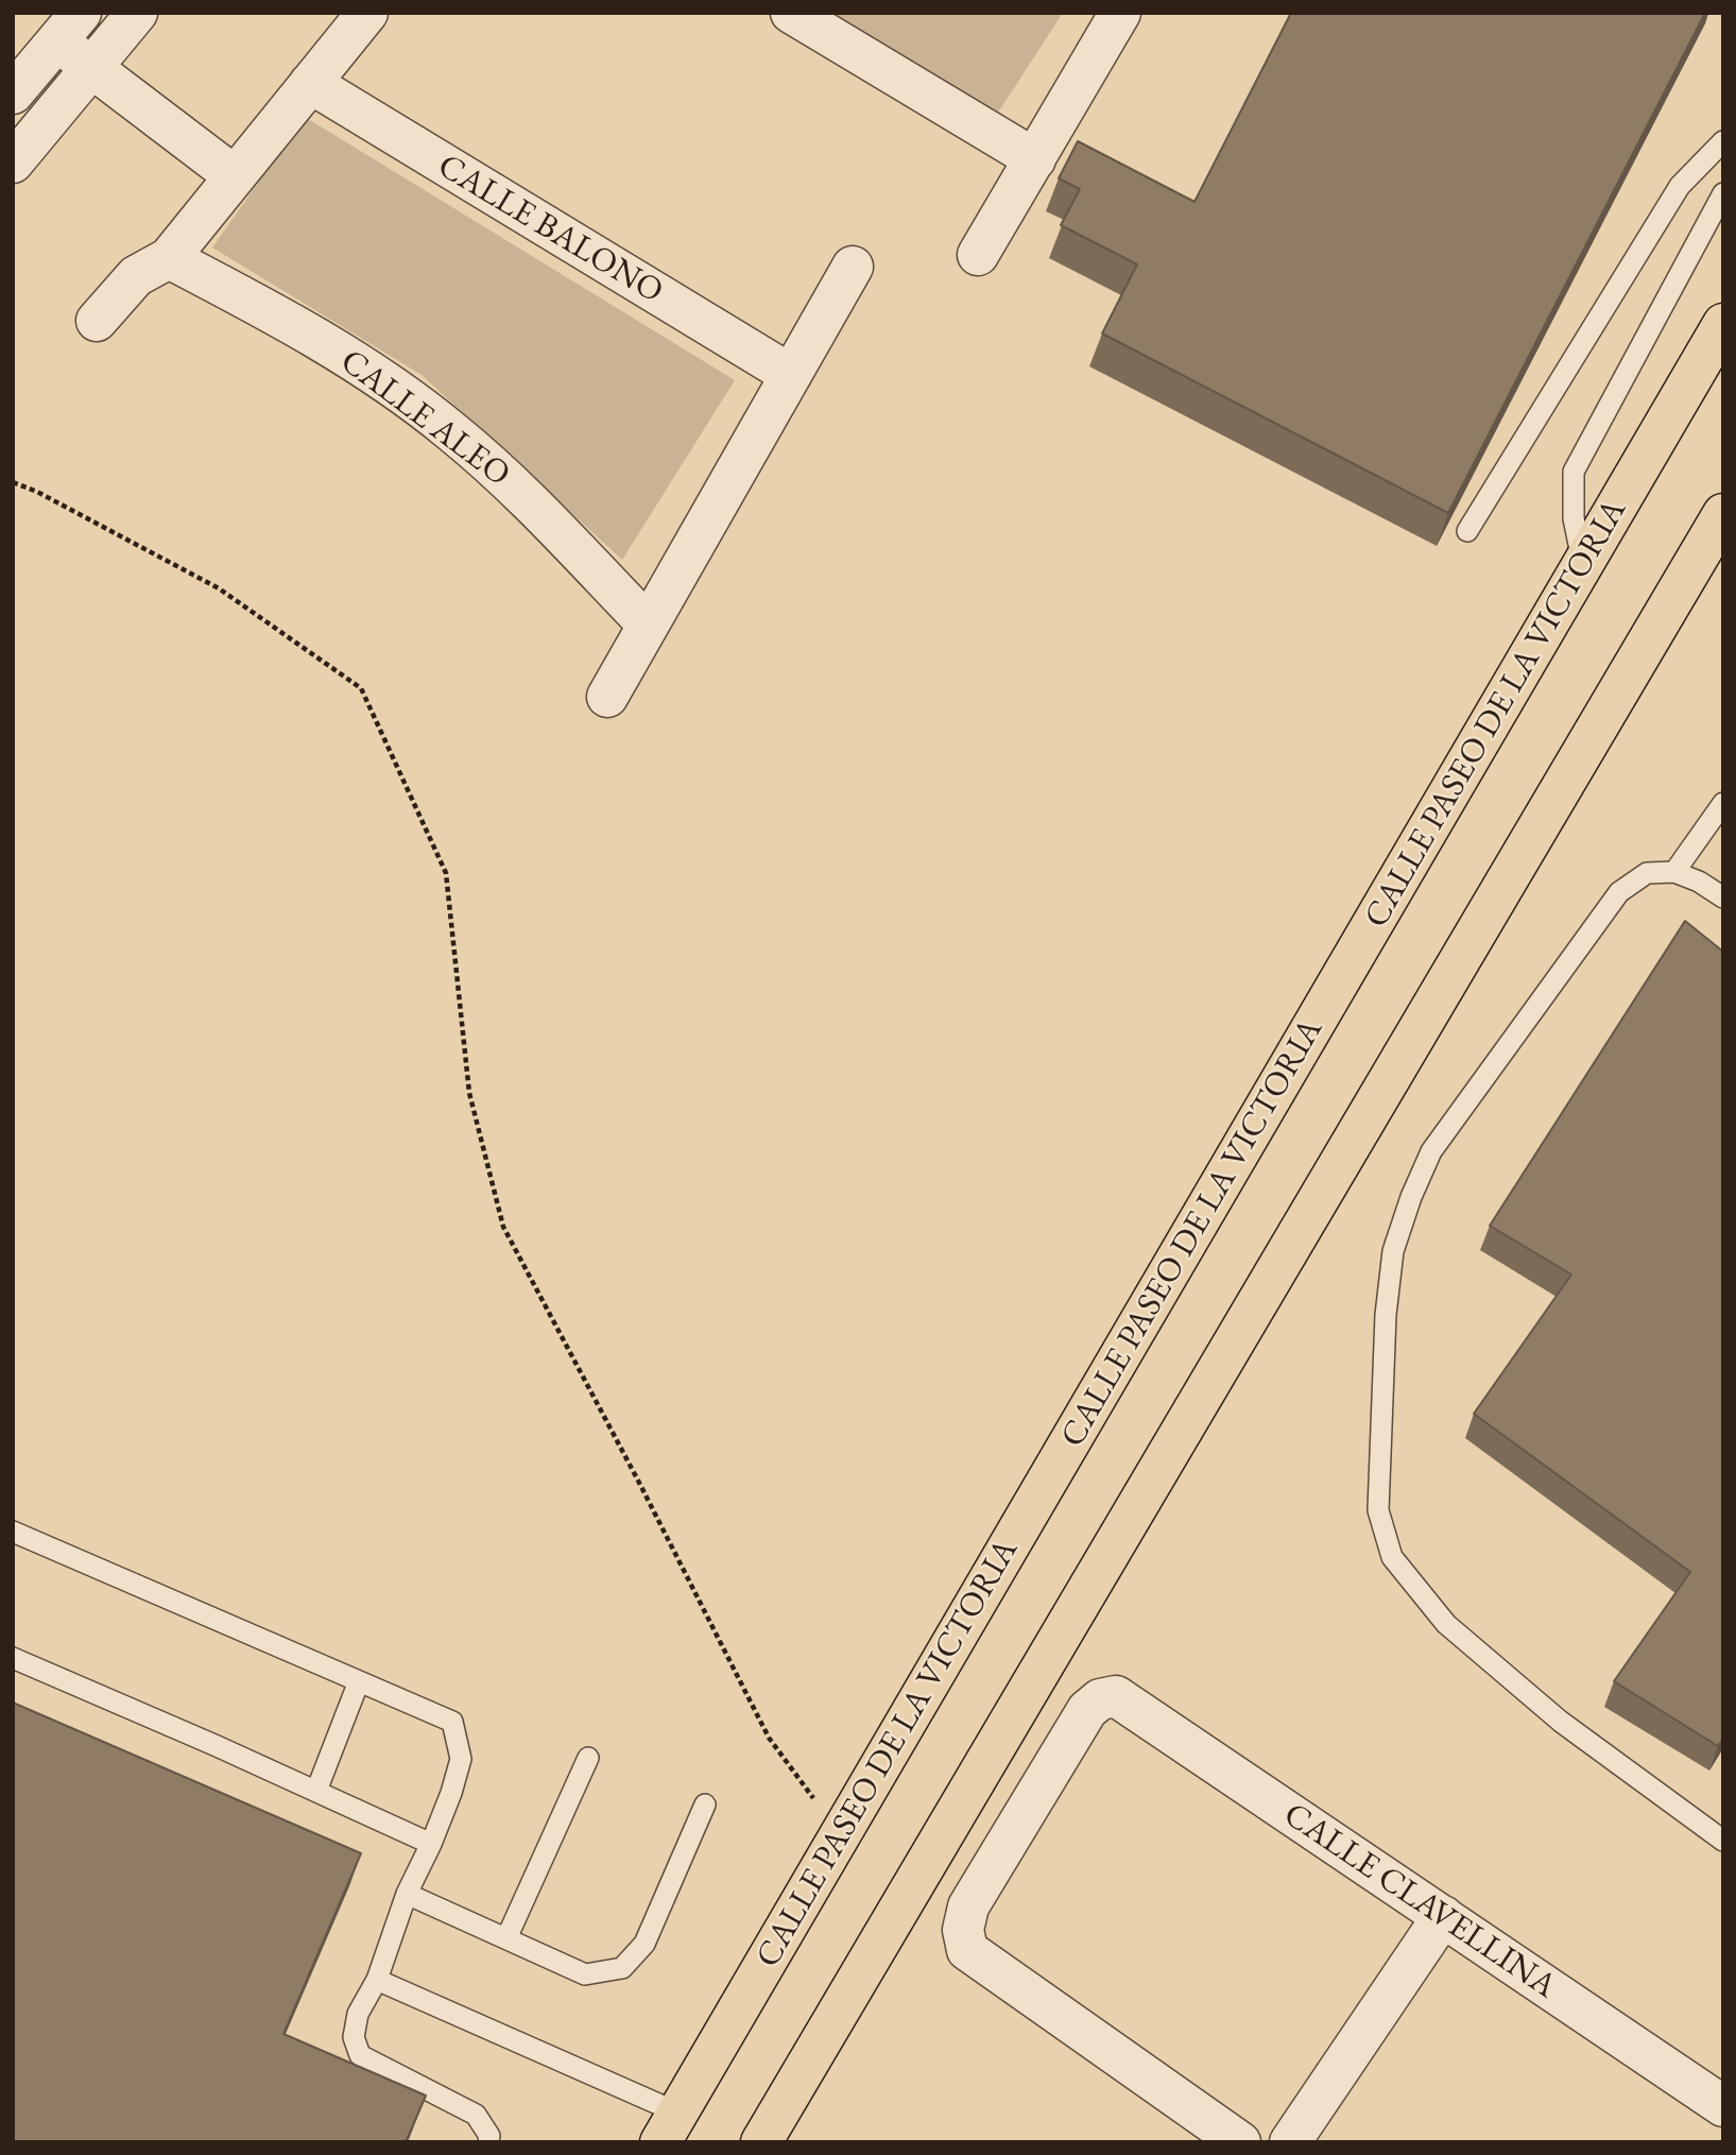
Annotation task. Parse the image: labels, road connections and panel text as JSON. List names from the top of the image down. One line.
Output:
{"streets":{"main road":["CALLE PASEO DE LA VICTORIA"],"street":["CALLE BALONO","CALLE ALEO","CALLE CLAVELLINA"]}}
